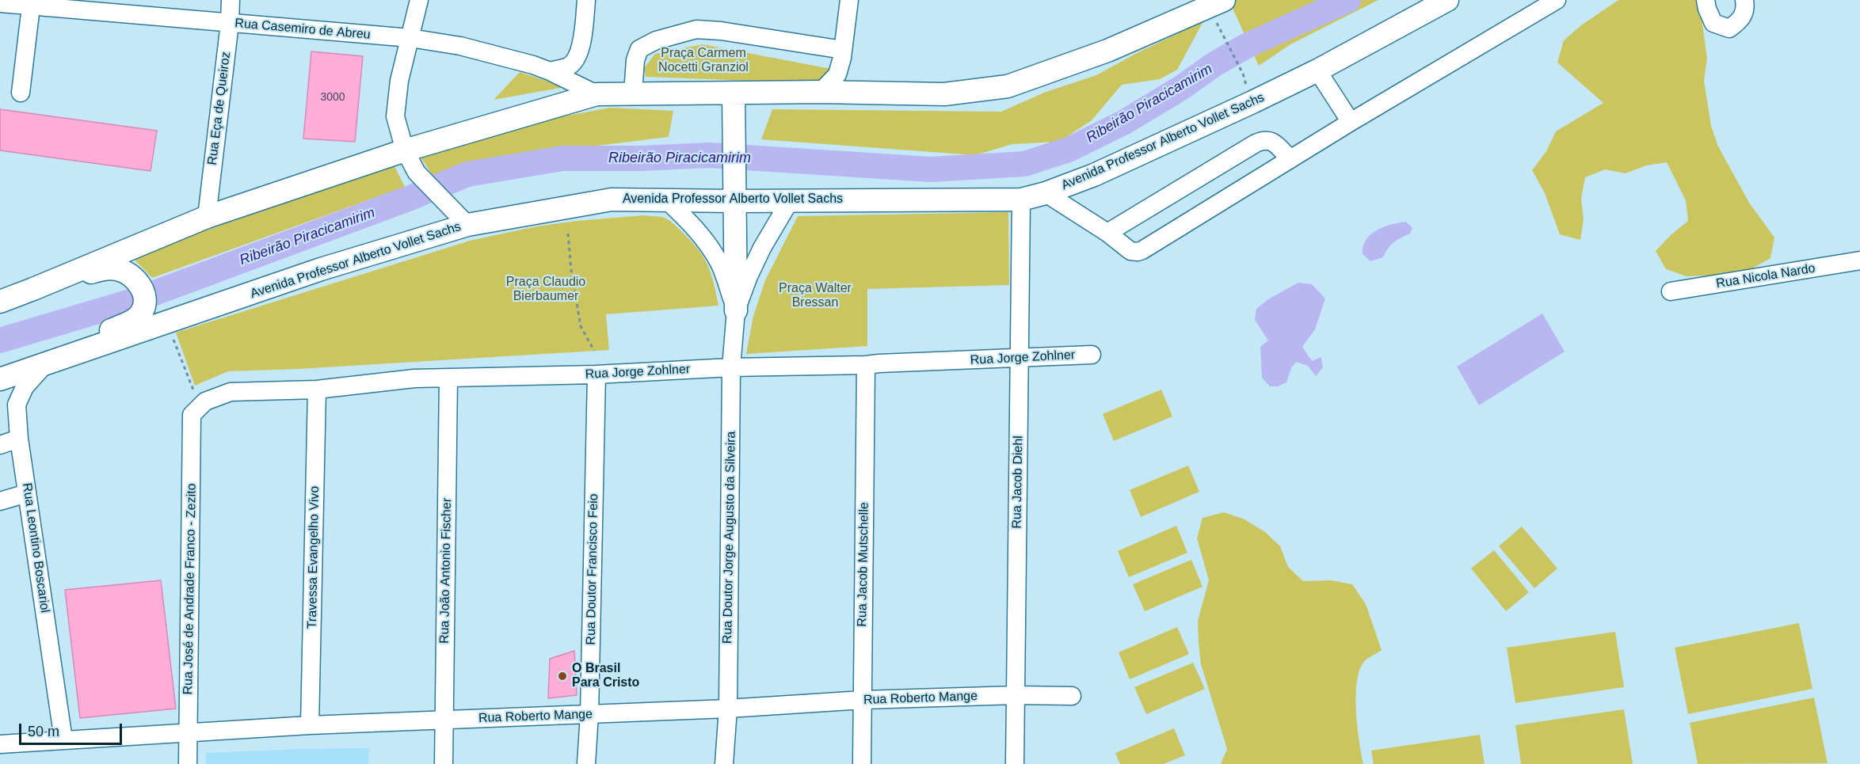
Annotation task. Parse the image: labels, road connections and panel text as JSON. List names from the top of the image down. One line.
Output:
{"streets":{"main road":["Avenida Professor Alberto Vollet Sachs"],"street":["Rua Casemiro de Abreu","Rua Eça de Queiroz","Rua Nicola Nardo","Rua Jorge Zohlner","Rua Jacob Diehl","Rua Doutor Jorge Augusto da Silveira","Rua Leontino Boscariol","Travessa Evangelho Vivo","Rua Jacob Mutschelle","Rua Doutor Francisco Feio","Rua João Antonio Fischer","Rua José de Andrade Franco - Zezito","Rua Roberto Mange"]},"crossings":[["Rua Casemiro de Abreu","Rua Eça de Queiroz"],["Avenida Professor Alberto Vollet Sachs","Rua Jacob Diehl"],["Avenida Professor Alberto Vollet Sachs","Rua Doutor Jorge Augusto da Silveira"],["Avenida Professor Alberto Vollet Sachs","Rua Leontino Boscariol"],["Rua Jorge Zohlner","Rua Jacob Diehl"],["Rua Jorge Zohlner","Rua Doutor Jorge Augusto da Silveira"],["Rua Jorge Zohlner","Travessa Evangelho Vivo"],["Rua Jorge Zohlner","Rua Jacob Mutschelle"],["Rua Jorge Zohlner","Rua Doutor Francisco Feio"],["Rua Jorge Zohlner","Rua João Antonio Fischer"],["Rua Jorge Zohlner","Rua José de Andrade Franco - Zezito"],["Rua Jacob Diehl","Rua Roberto Mange"],["Rua Doutor Jorge Augusto da Silveira","Rua Roberto Mange"],["Rua Leontino Boscariol","Rua Roberto Mange"],["Travessa Evangelho Vivo","Rua Roberto Mange"],["Rua Jacob Mutschelle","Rua Roberto Mange"],["Rua Doutor Francisco Feio","Rua Roberto Mange"],["Rua João Antonio Fischer","Rua Roberto Mange"],["Rua José de Andrade Franco - Zezito","Rua Roberto Mange"]],"water":["Ribeirão Piracicamirim"],"parks":["Praça Carmem Nocetti Granziol","Praça Claudio Bierbaumer","Praça Walter Bressan"],"places":["O Brasil Para Cristo"],"house_numbers":["3000"],"scale_bar":"50 m"}
